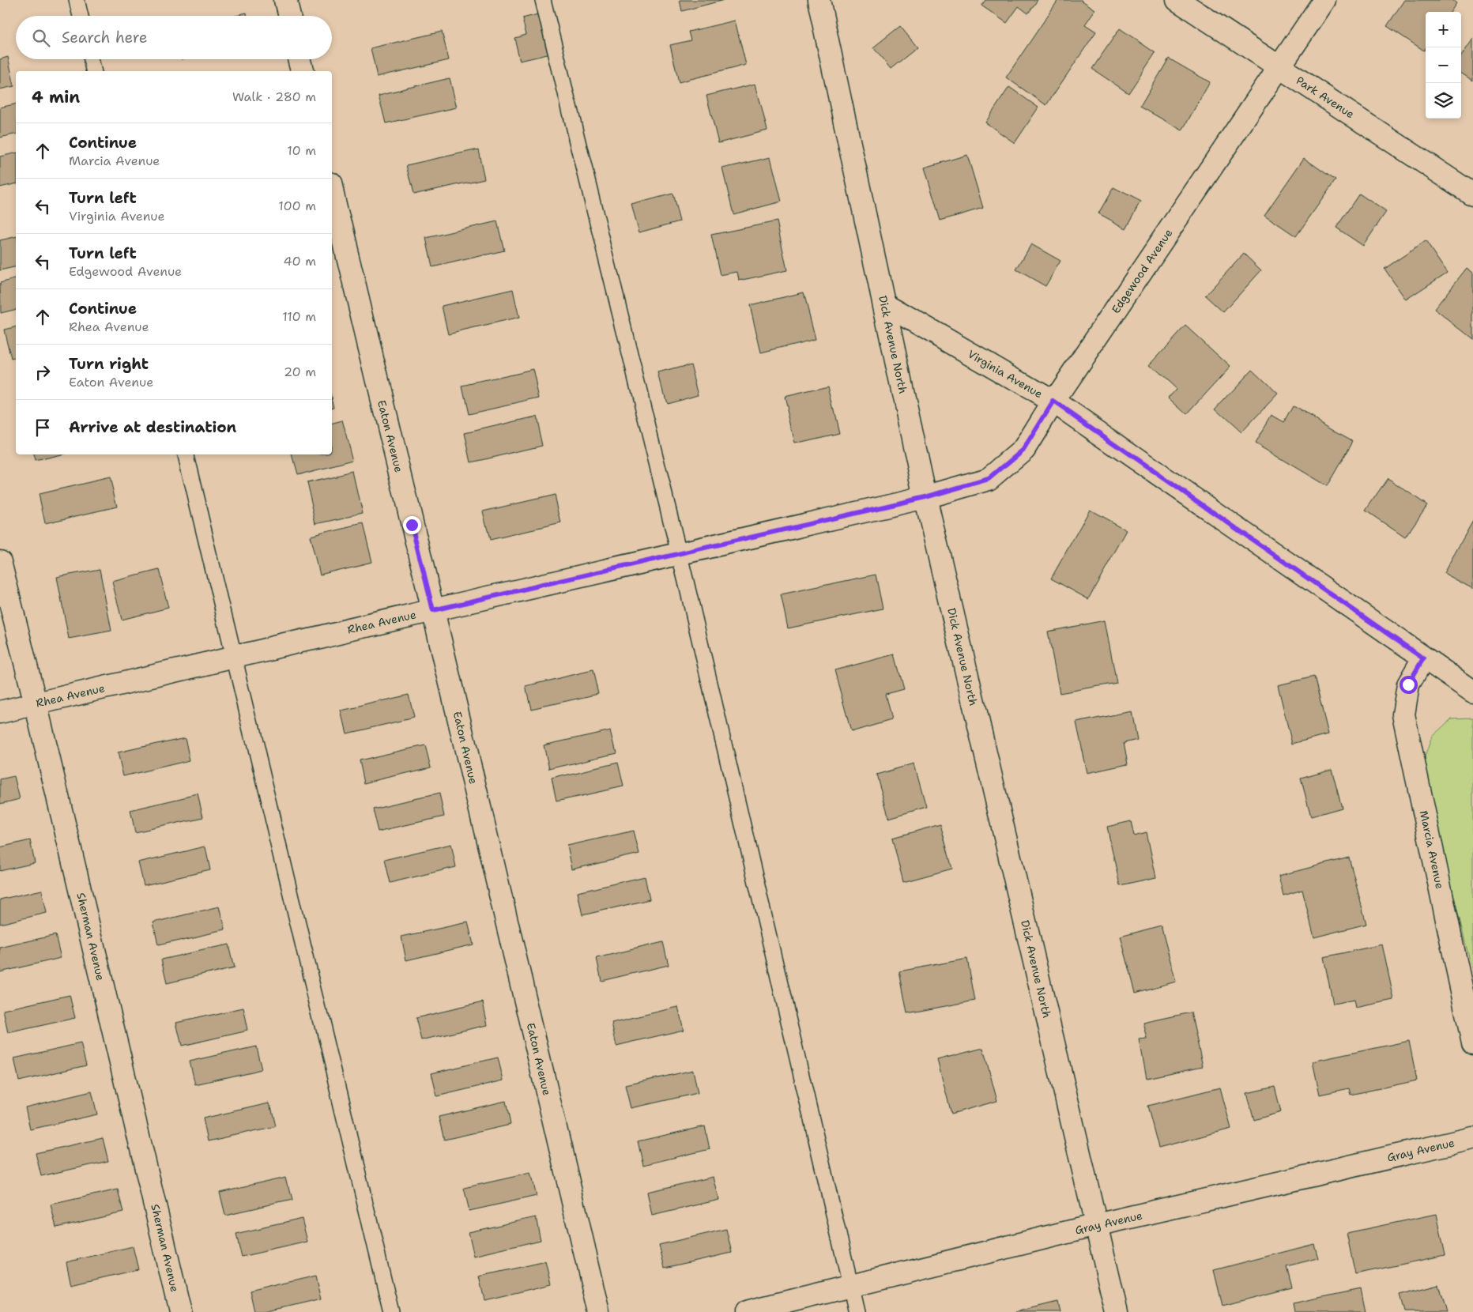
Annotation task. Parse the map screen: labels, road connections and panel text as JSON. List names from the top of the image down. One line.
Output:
{"streets":{"street":["Park Avenue","Edgewood Avenue","Dick Avenue North","Virginia Avenue","Eaton Avenue","Rhea Avenue","Marcia Avenue","Sherman Avenue","Gray Avenue"]},"crossings":[["Park Avenue","Edgewood Avenue"],["Edgewood Avenue","Dick Avenue North"],["Edgewood Avenue","Virginia Avenue"],["Edgewood Avenue","Rhea Avenue"],["Dick Avenue North","Virginia Avenue"],["Dick Avenue North","Rhea Avenue"],["Dick Avenue North","Gray Avenue"],["Virginia Avenue","Marcia Avenue"],["Eaton Avenue","Rhea Avenue"],["Rhea Avenue","Sherman Avenue"]],"page":{"map_buttons":["+","−"],"search":"Search here","heading":["4 min","Walk · 280 m"],"list":[["Continue","Marcia Avenue","10 m"],["Turn left","Virginia Avenue","100 m"],["Turn left","Edgewood Avenue","40 m"],["Continue","Rhea Avenue","110 m"],["Turn right","Eaton Avenue","20 m"],"Arrive at destination"]}}
